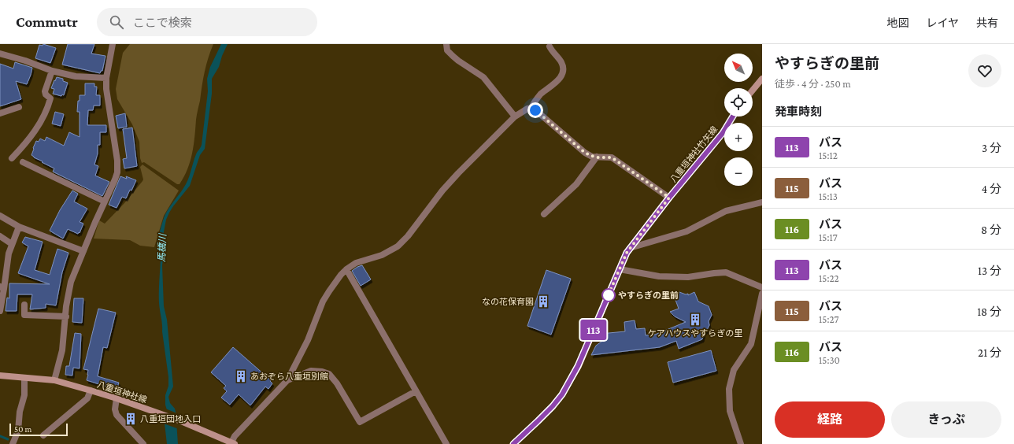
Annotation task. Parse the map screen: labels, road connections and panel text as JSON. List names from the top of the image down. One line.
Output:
{"streets":{"main road":["八重垣神社竹矢線","八重垣神社線"]},"water":["馬橋川"],"places":{"other":["やすらぎの里前"],"building":["なの花保育園","ケアハウスやすらぎの里","あおぞら八重垣別館","八重垣団地入口"]},"lines":["bus line 113"],"scale_bar":"50 m","north":"top left","page":{"header":"Commutr","search":"ここで検索","nav":["地図","レイヤ","共有"],"on_map":"113","heading":[["やすらぎの里前","徒歩 · 4 分 · 250 m"],"発車時刻"],"map_buttons":["+","−"],"list":[{"mark":"113","name":"バス","note":"15:12","value":"3 分"},{"mark":"115","name":"バス","note":"15:13","value":"4 分"},{"mark":"116","name":"バス","note":"15:17","value":"8 分"},{"mark":"113","name":"バス","note":"15:22","value":"13 分"},{"mark":"115","name":"バス","note":"15:27","value":"18 分"},{"mark":"116","name":"バス","note":"15:30","value":"21 分"}],"buttons":["経路","きっぷ"],"scale":"50 m"}}
